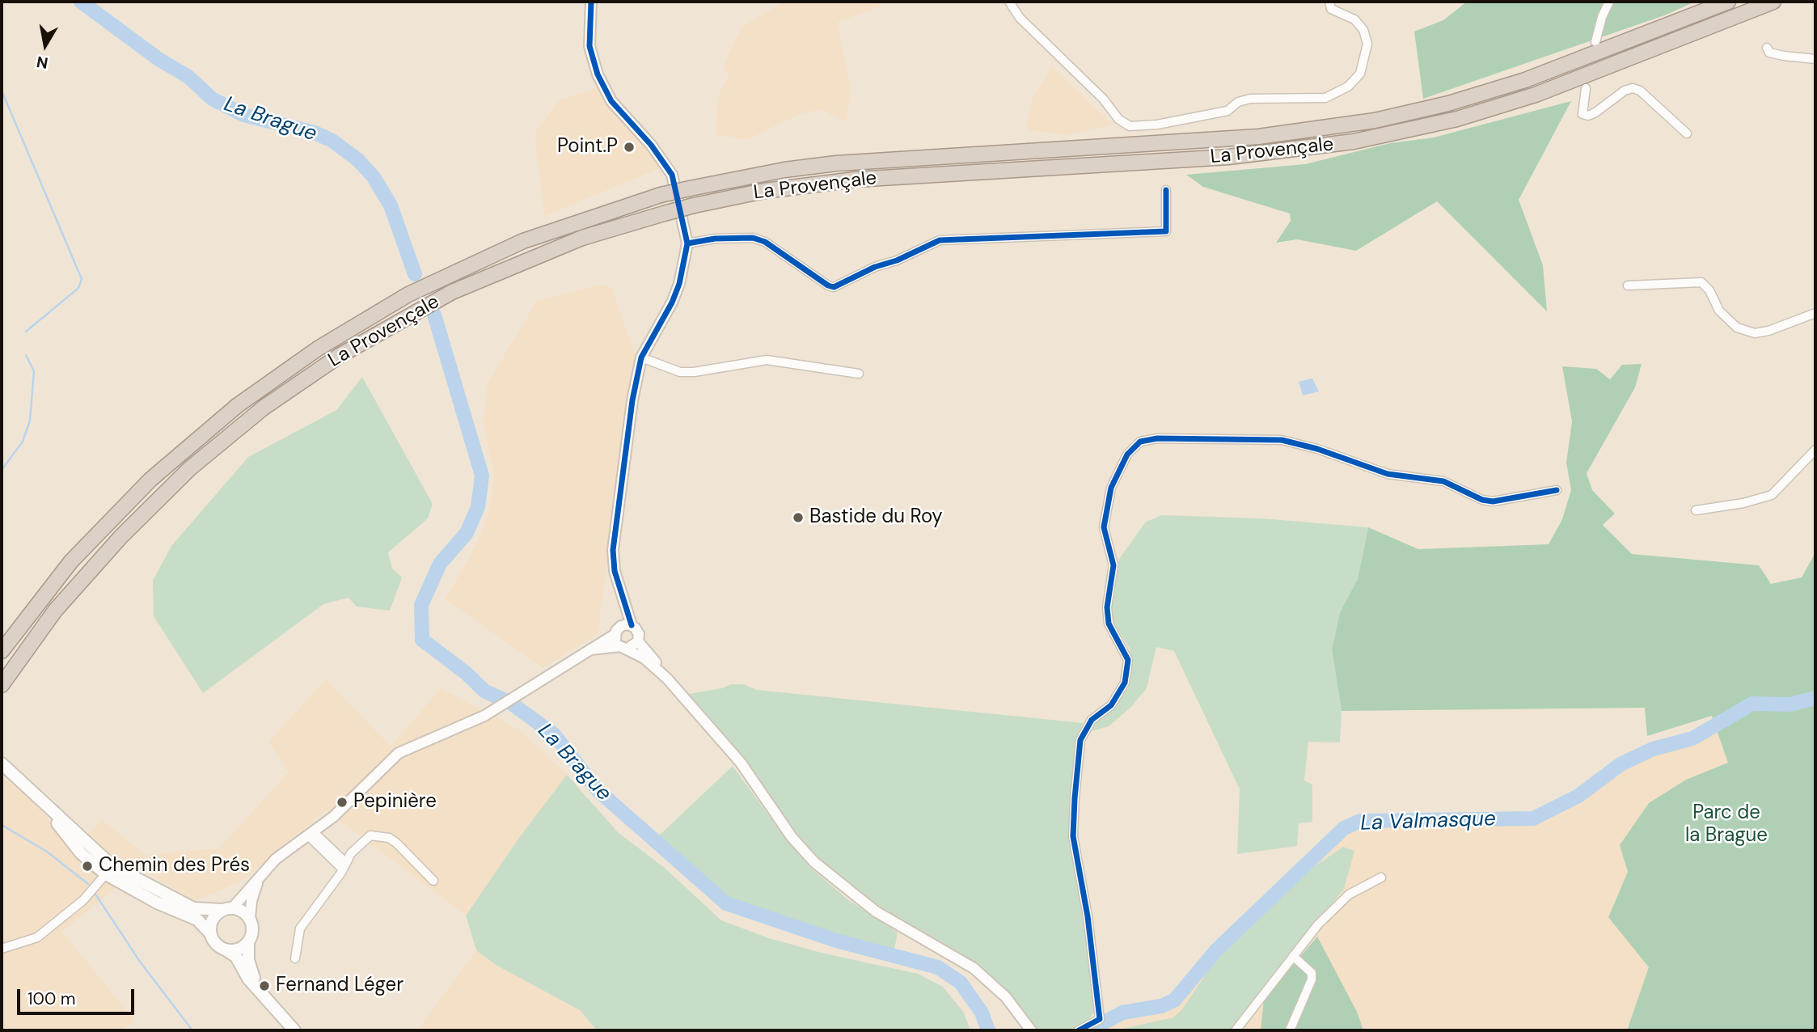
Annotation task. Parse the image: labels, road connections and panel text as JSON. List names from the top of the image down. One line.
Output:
{"streets":{"highway":["La Provençale"]},"water":["La Brague","La Valmasque"],"parks":["Parc de la Brague"],"places":["Point.P","Bastide du Roy","Pepinière","Chemin des Prés","Fernand Léger"],"scale_bar":"100 m","north":"bottom"}
